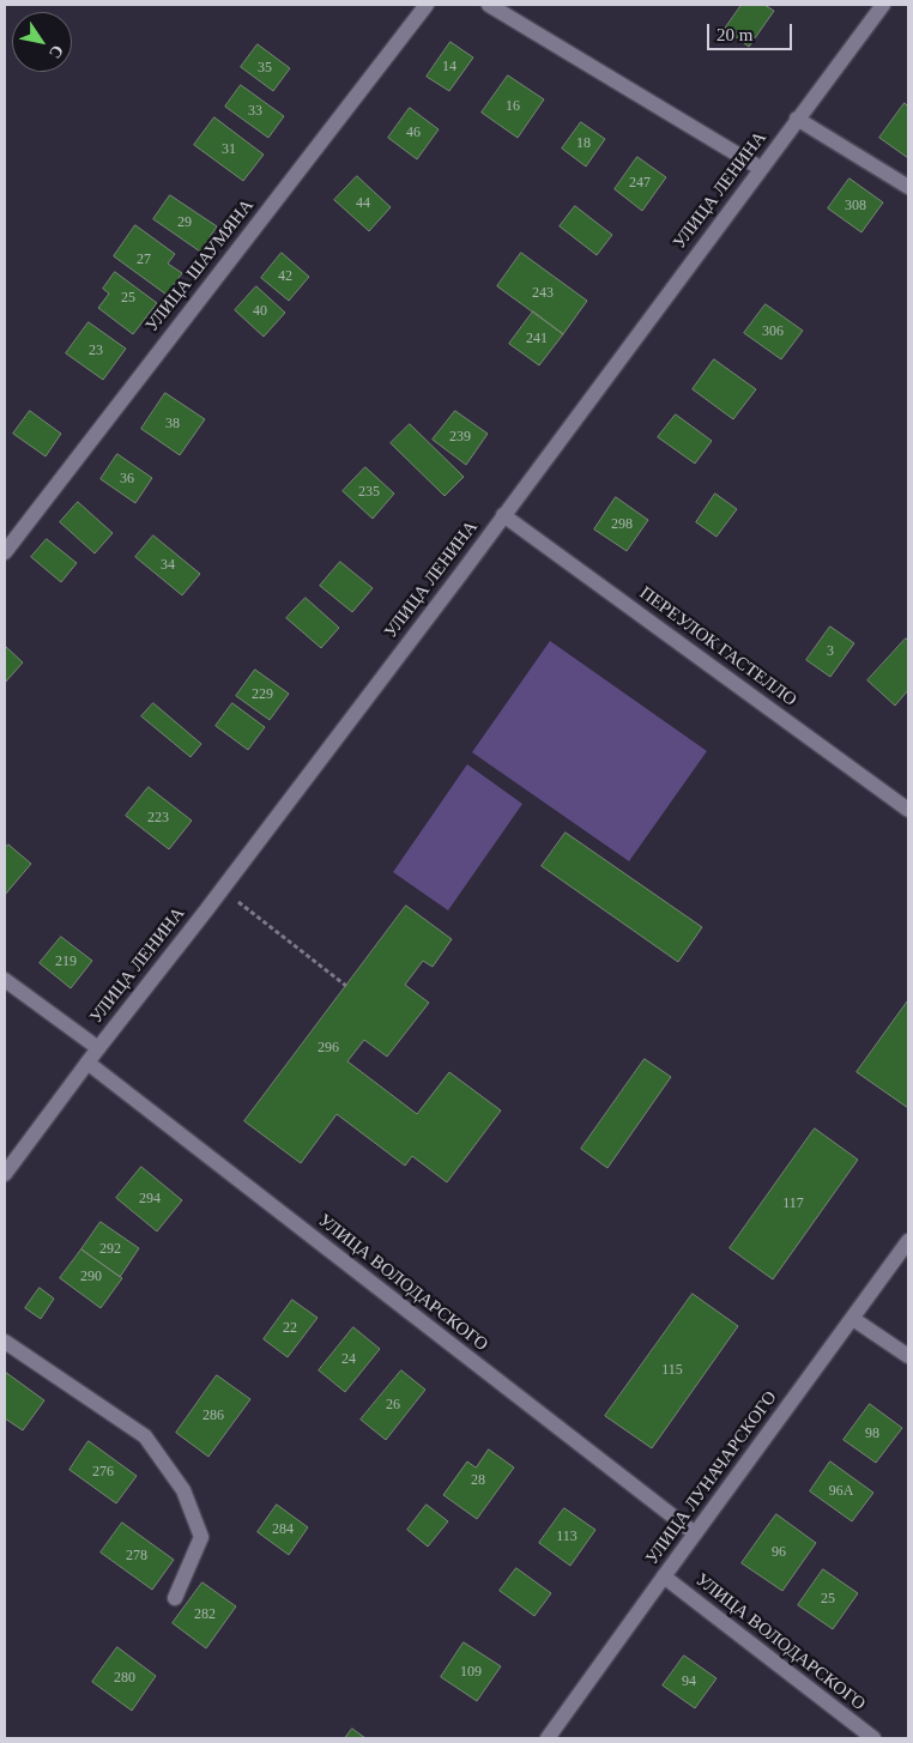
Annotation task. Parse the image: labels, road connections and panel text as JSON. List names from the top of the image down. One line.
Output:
{"streets":{"street":["УЛИЦА ЛЕНИНА","УЛИЦА ШАУМЯНА","ПЕРЕУЛОК ГАСТЕЛЛО","УЛИЦА ВОЛОДАРСКОГО","УЛИЦА ЛУНАЧАРСКОГО"]},"crossings":[["УЛИЦА ЛЕНИНА","ПЕРЕУЛОК ГАСТЕЛЛО"],["УЛИЦА ЛЕНИНА","УЛИЦА ВОЛОДАРСКОГО"],["УЛИЦА ВОЛОДАРСКОГО","УЛИЦА ЛУНАЧАРСКОГО"]],"house_numbers":["14","35","16","33","46","18","31","247","44","308","29","27","42","243","25","40","306","241","23","38","239","36","235","298","34","3","229","223","219","296","294","117","292","290","22","24","115","26","286","98","276","28","96А","284","113","96","278","25","282","109","280","94"],"scale_bar":"20 m","north":"bottom right"}
